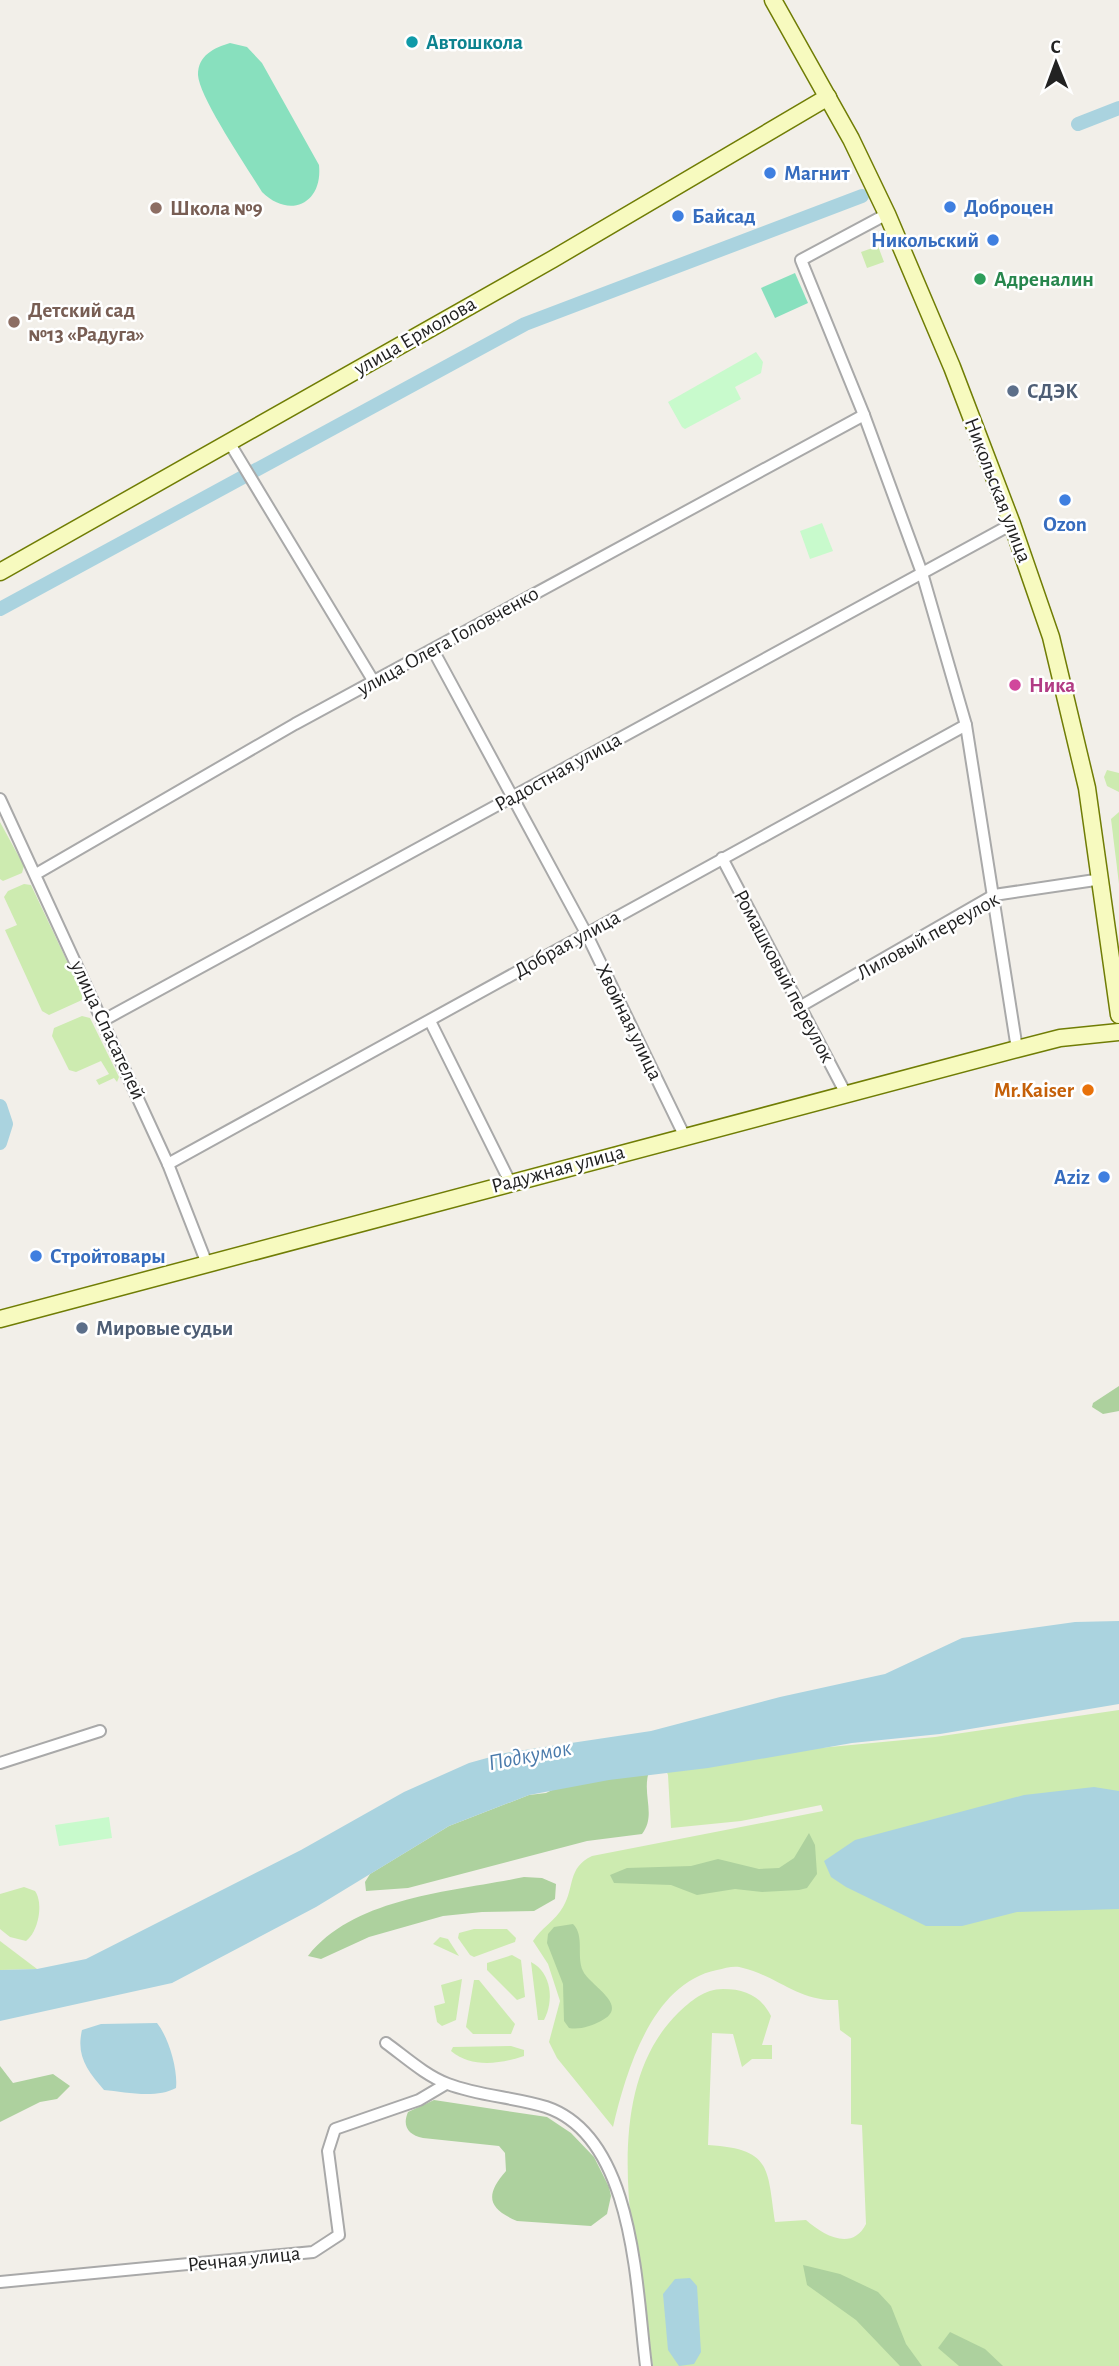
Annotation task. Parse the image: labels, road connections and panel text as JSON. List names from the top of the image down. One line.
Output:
{"streets":{"street":["улица Ермолова","Никольская улица","улица Олега Головченко","Радостная улица","Лиловый переулок","Добрая улица","Ромашковый переулок","Хвойная улица","улица Спасателей","Радужная улица","Речная улица"]},"crossings":[["улица Ермолова","Никольская улица"],["Никольская улица","Радостная улица"],["Никольская улица","Лиловый переулок"],["улица Олега Головченко","Хвойная улица"],["улица Олега Головченко","улица Спасателей"],["Радостная улица","Хвойная улица"],["Радостная улица","улица Спасателей"],["Лиловый переулок","Ромашковый переулок"],["Добрая улица","Ромашковый переулок"],["Добрая улица","Хвойная улица"],["Добрая улица","улица Спасателей"],["Ромашковый переулок","Радужная улица"],["Хвойная улица","Радужная улица"],["улица Спасателей","Радужная улица"]],"water":["Подкумок"],"places":["Автошкола","Магнит","Доброцен","Школа №9","Байсад","Никольский","Адреналин","Детский сад №13 «Радуга»","СДЭК","Ozon","Ника","Mr.Kaiser","Aziz","Стройтовары","Мировые судьи"],"north":"top"}
